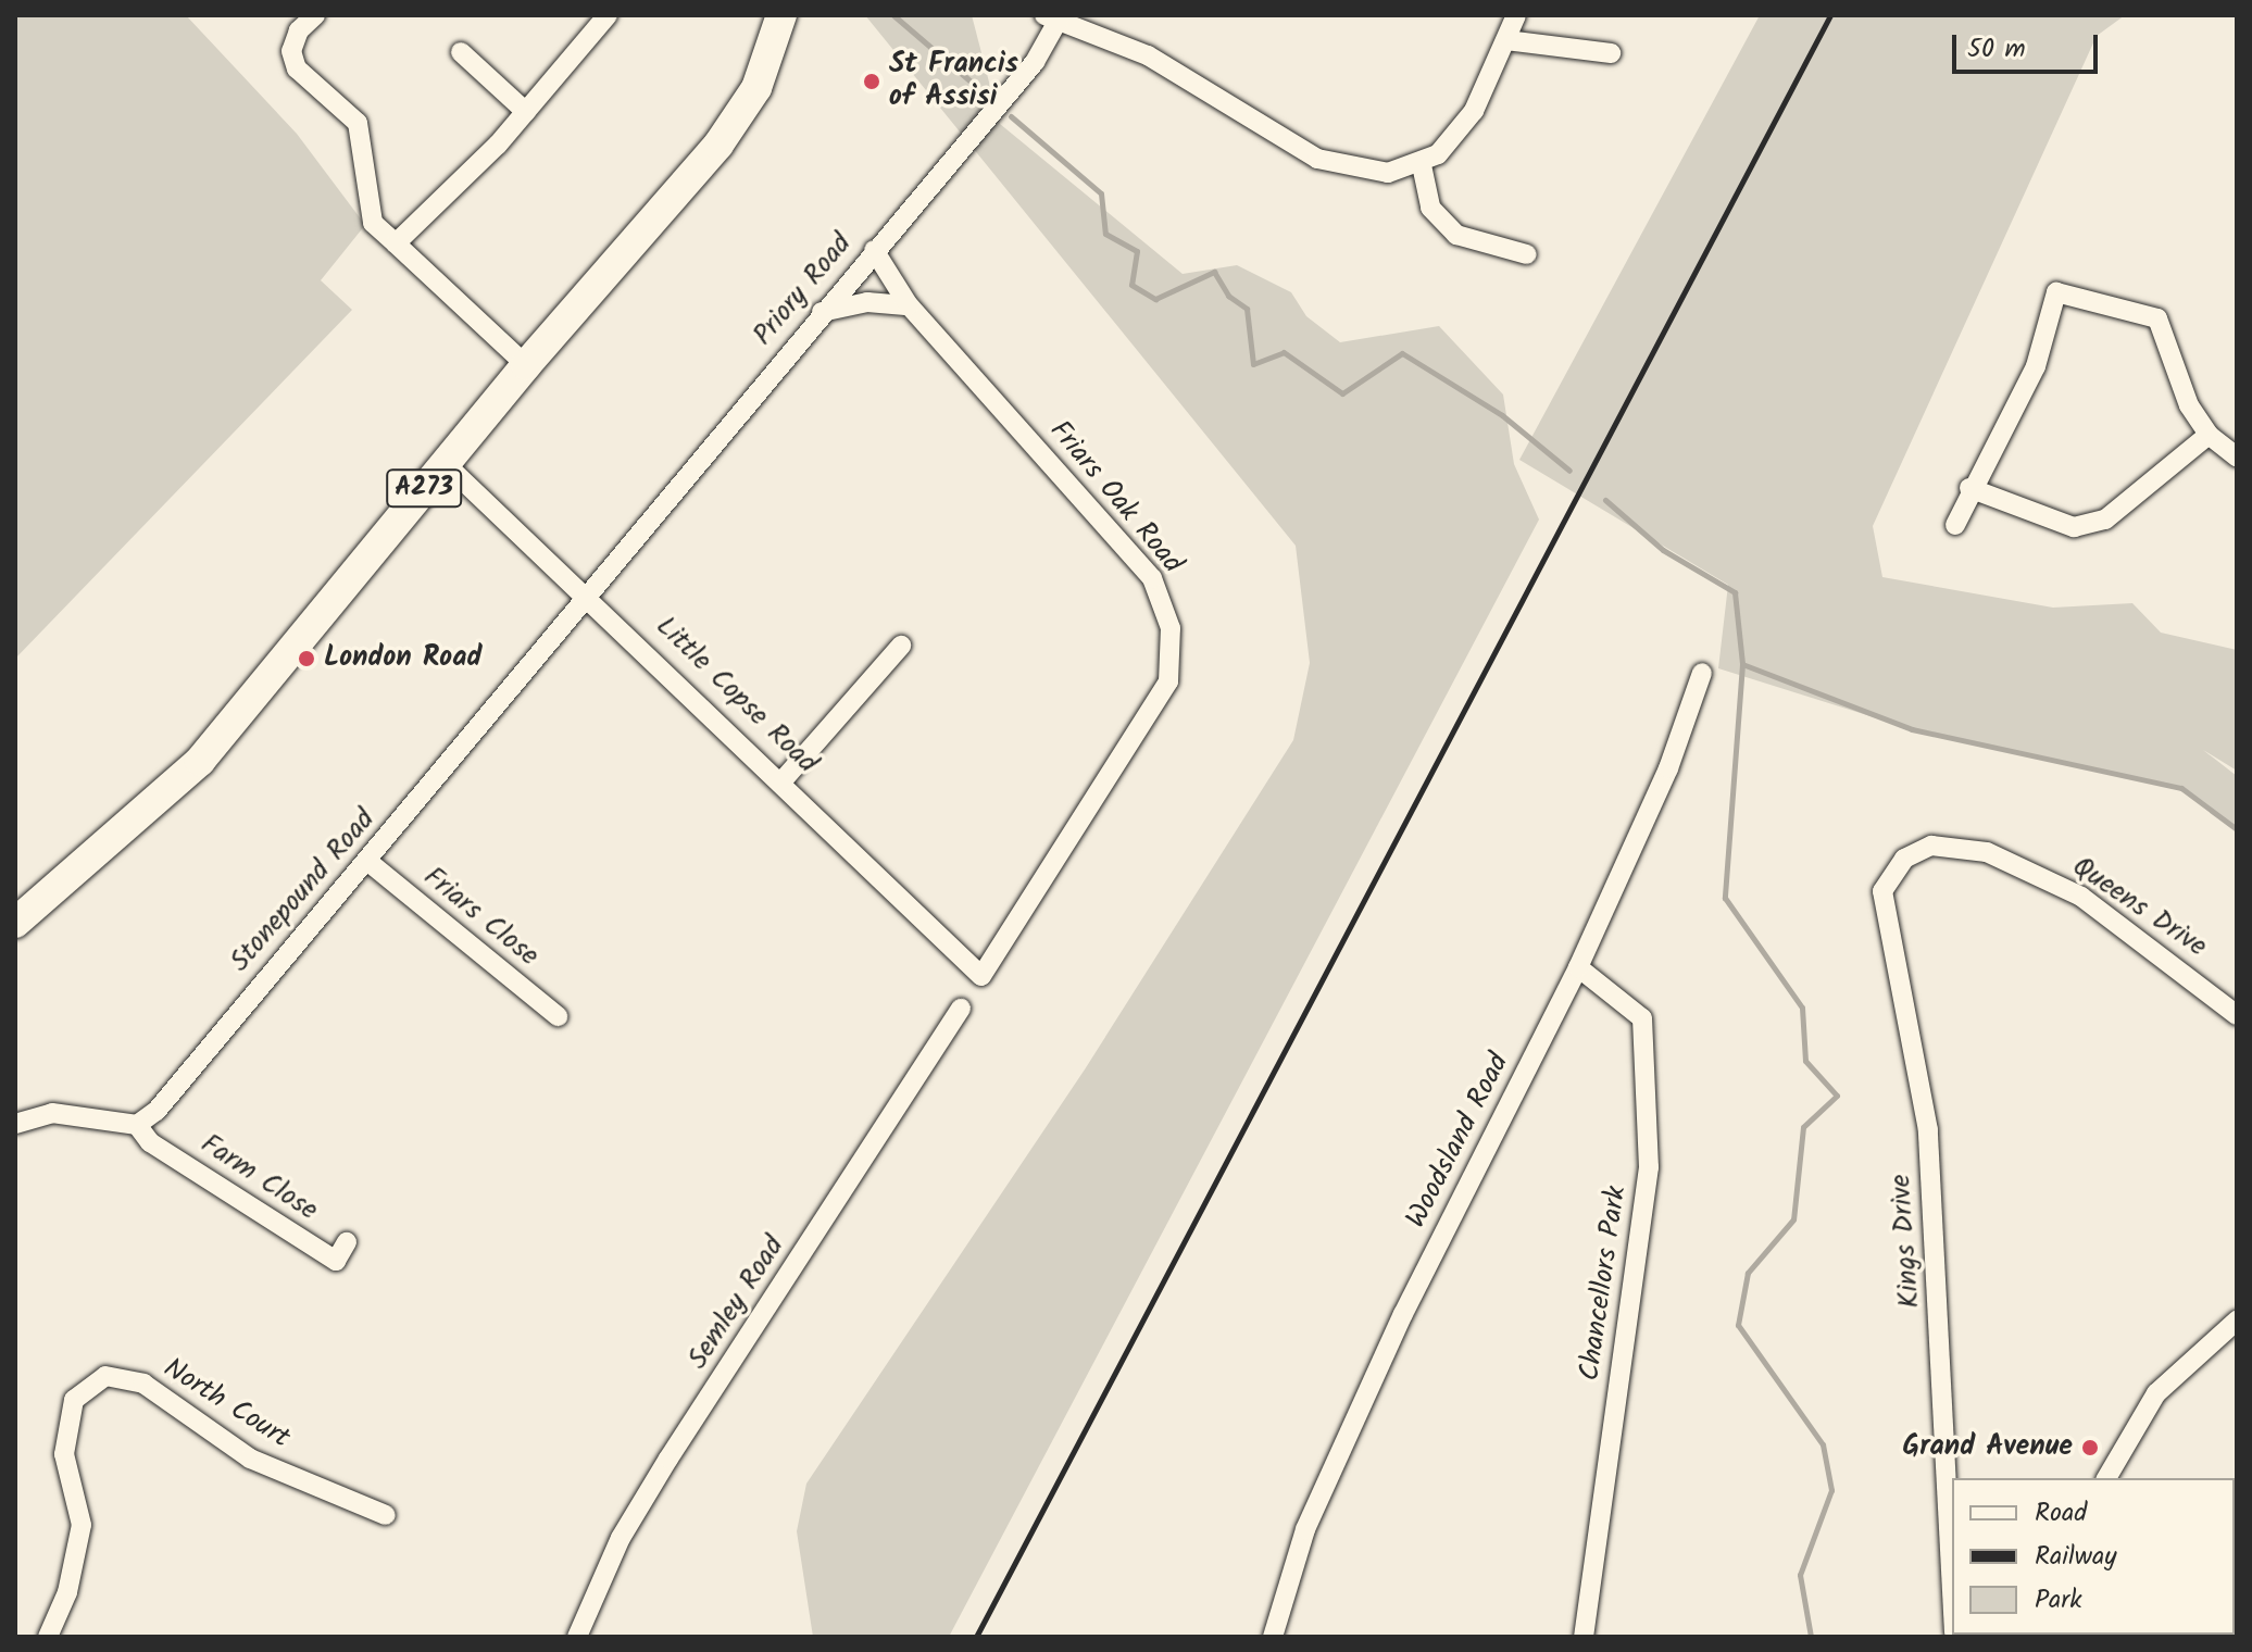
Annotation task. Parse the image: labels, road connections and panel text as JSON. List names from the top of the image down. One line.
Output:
{"streets":{"main road":["A273"],"street":["Priory Road","Friars Oak Road","Little Copse Road","Stonepound Road","Queens Drive","Friars Close","Woodsland Road","Farm Close","Kings Drive","Chancellors Park","Semley Road","North Court"]},"crossings":[["Priory Road","Friars Oak Road"],["Priory Road","Little Copse Road"],["Priory Road","Stonepound Road"],["A273","Little Copse Road"],["Friars Oak Road","Little Copse Road"],["Little Copse Road","Stonepound Road"],["Stonepound Road","Friars Close"],["Stonepound Road","Farm Close"],["Queens Drive","Kings Drive"],["Woodsland Road","Chancellors Park"]],"places":["St Francis of Assisi","London Road","Grand Avenue"],"legend":["Road","Railway","Park"],"scale_bar":"50 m"}
